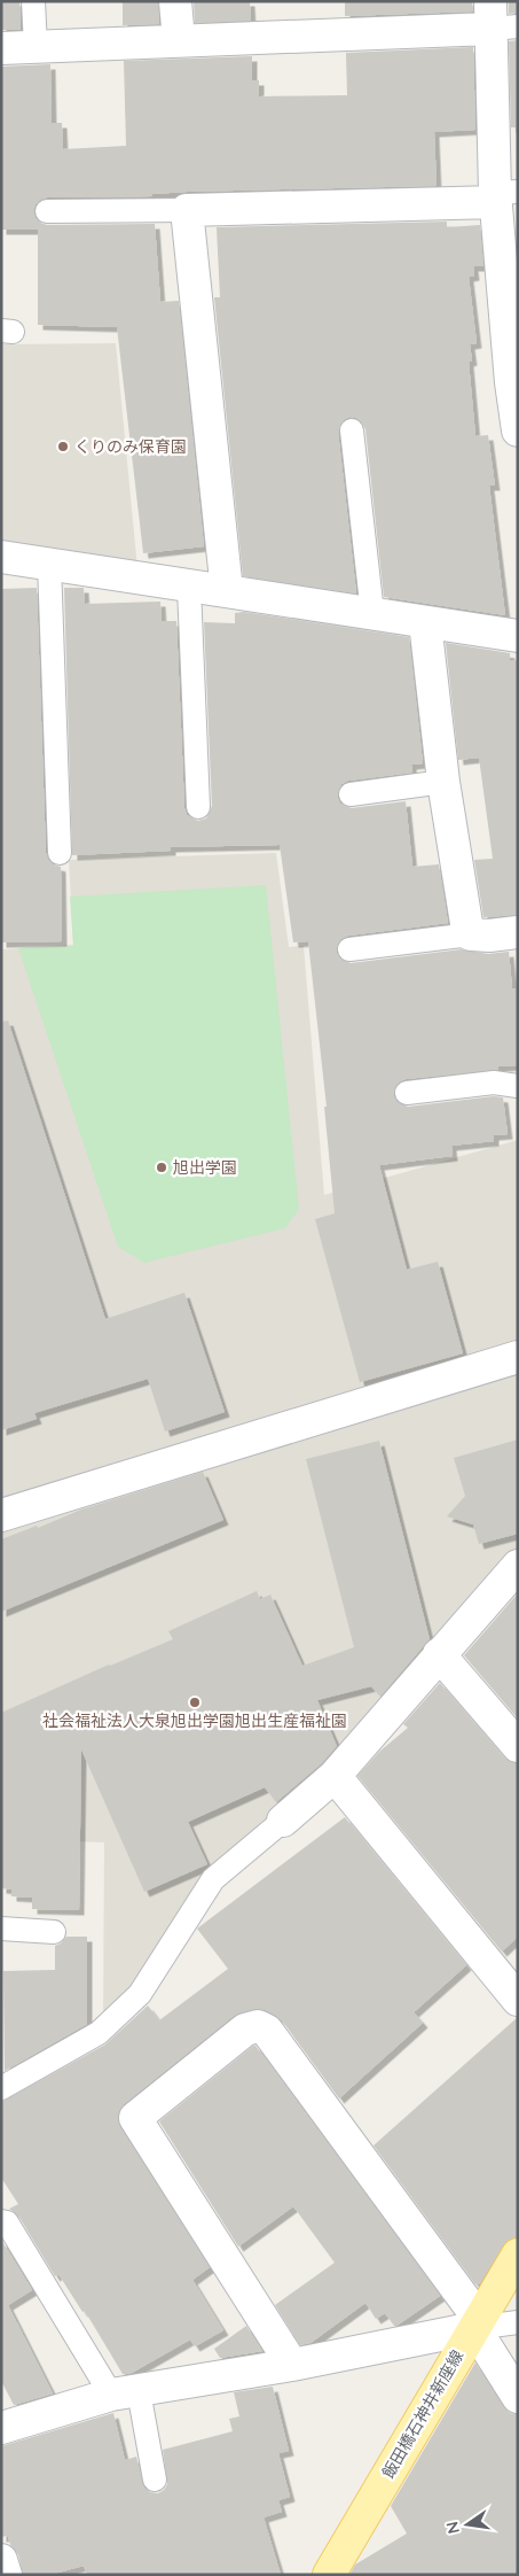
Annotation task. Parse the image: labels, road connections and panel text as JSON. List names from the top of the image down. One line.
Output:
{"streets":{"main road":["飯田橋石神井新座線"]},"places":["くりのみ保育園","旭出学園","社会福祉法人大泉旭出学園旭出生産福祉園"],"north":"left"}
